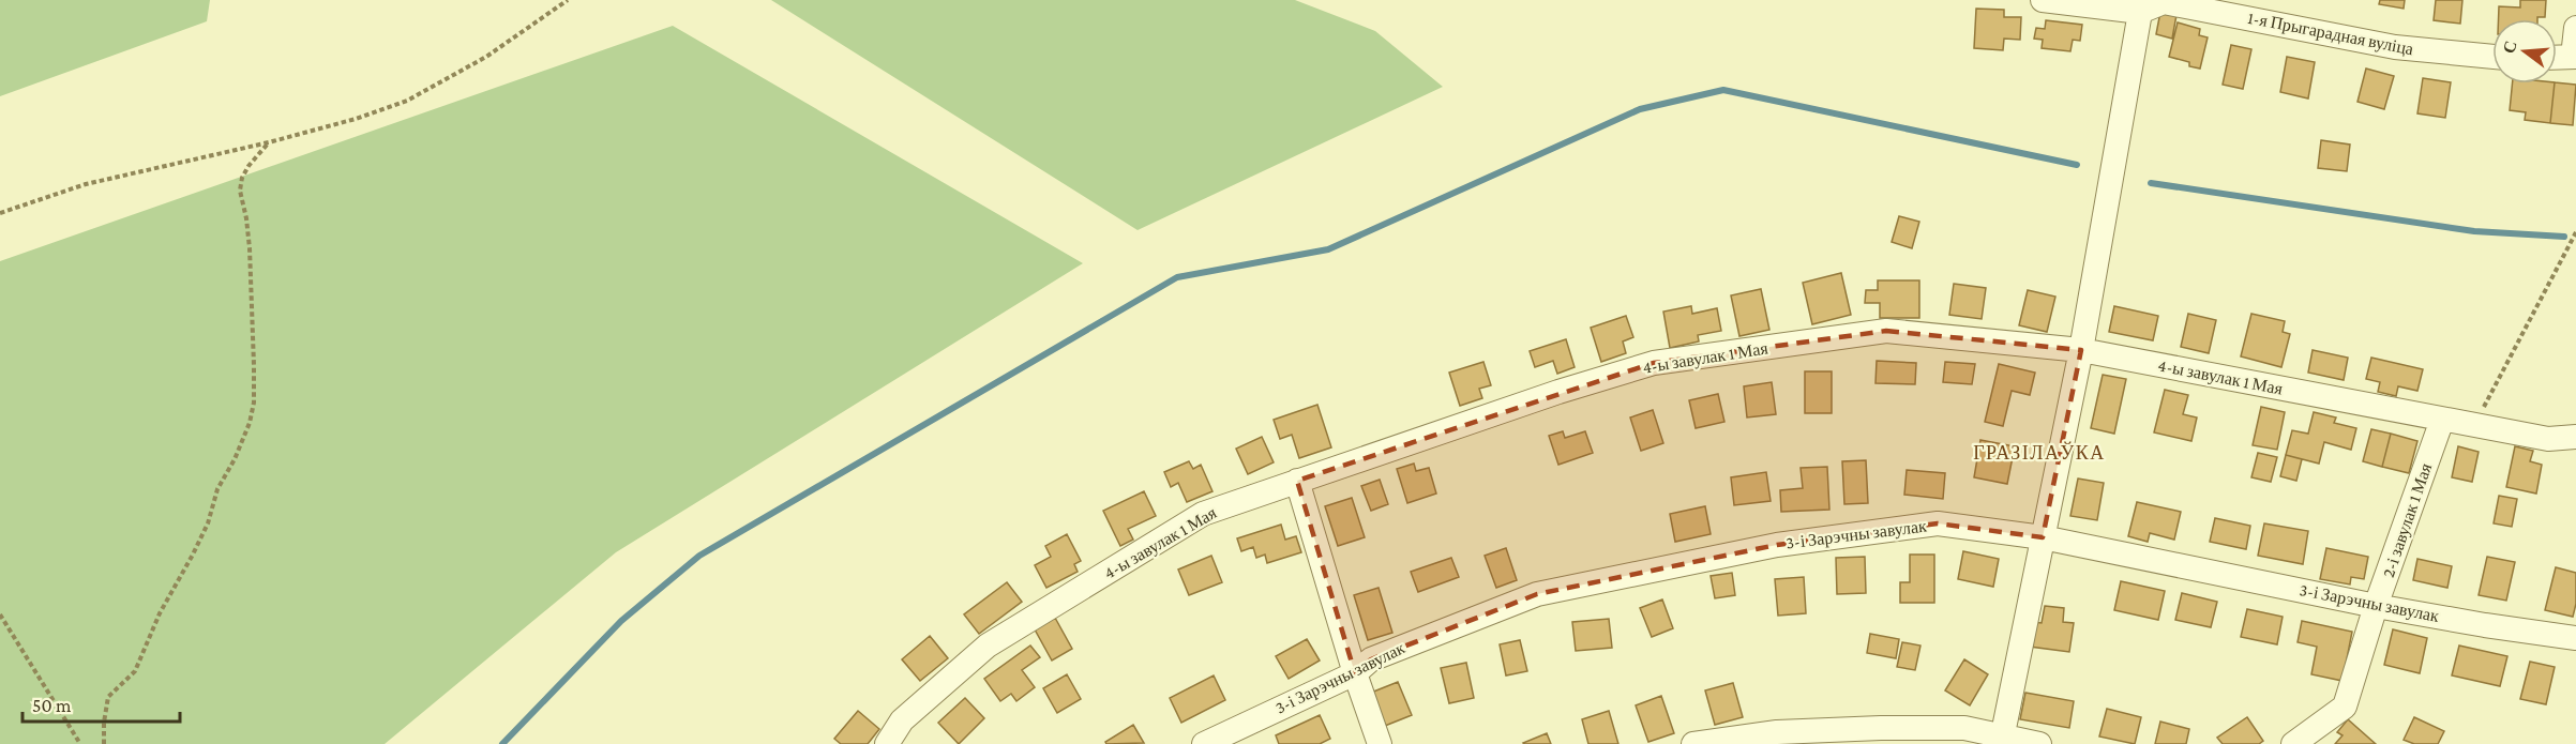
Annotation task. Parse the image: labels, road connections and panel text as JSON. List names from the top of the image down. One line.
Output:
{"streets":{"street":["1-я Прыгарадная вуліца","4-ы завулак 1 Мая","2-і завулак 1 Мая","3-і Зарэчны завулак"]},"crossings":[["4-ы завулак 1 Мая","2-і завулак 1 Мая"],["2-і завулак 1 Мая","3-і Зарэчны завулак"]],"districts":["ГРАЗІЛАЎКА"],"scale_bar":"50 m","north":"left"}
